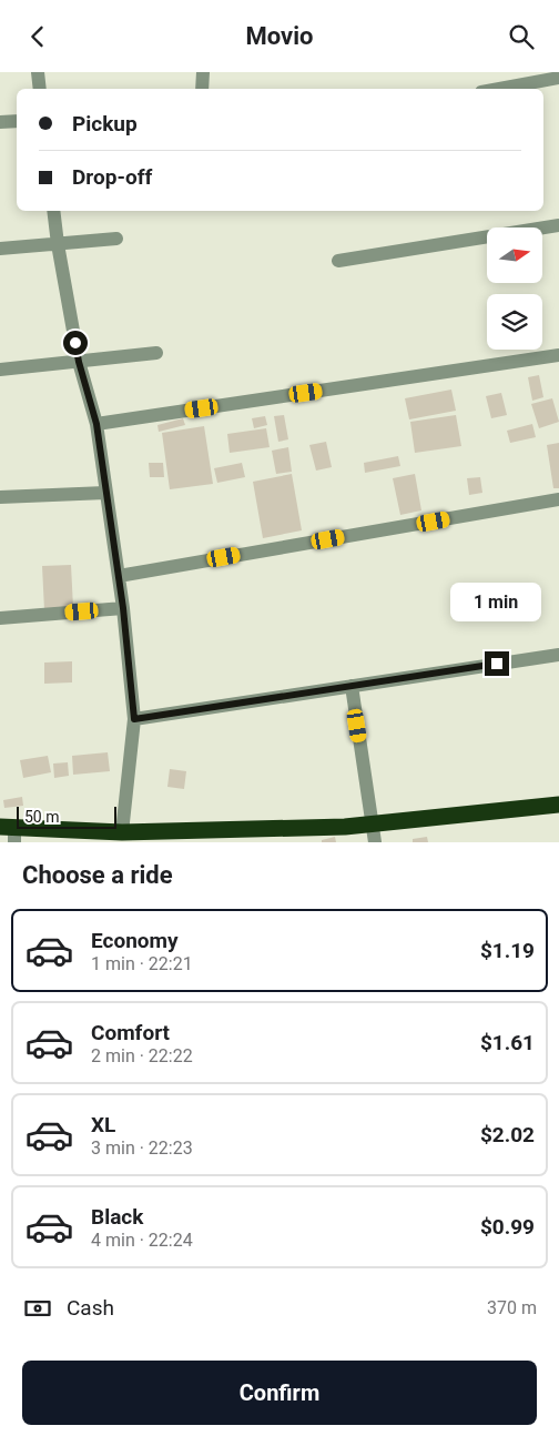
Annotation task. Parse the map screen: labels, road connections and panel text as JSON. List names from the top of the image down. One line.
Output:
{"scale_bar":"50 m","north":"right","page":{"header":"Movio","banner":["Pickup","Drop-off"],"bubble":"1 min","scale":"50 m","heading":"Choose a ride","list":[{"name":"Economy","note":"1 min · 22:21","value":"$1.19"},{"name":"Comfort","note":"2 min · 22:22","value":"$1.61"},{"name":"XL","note":"3 min · 22:23","value":"$2.02"},{"name":"Black","note":"4 min · 22:24","value":"$0.99"}],"pay":["Cash","370 m"],"buttons":"Confirm"}}
